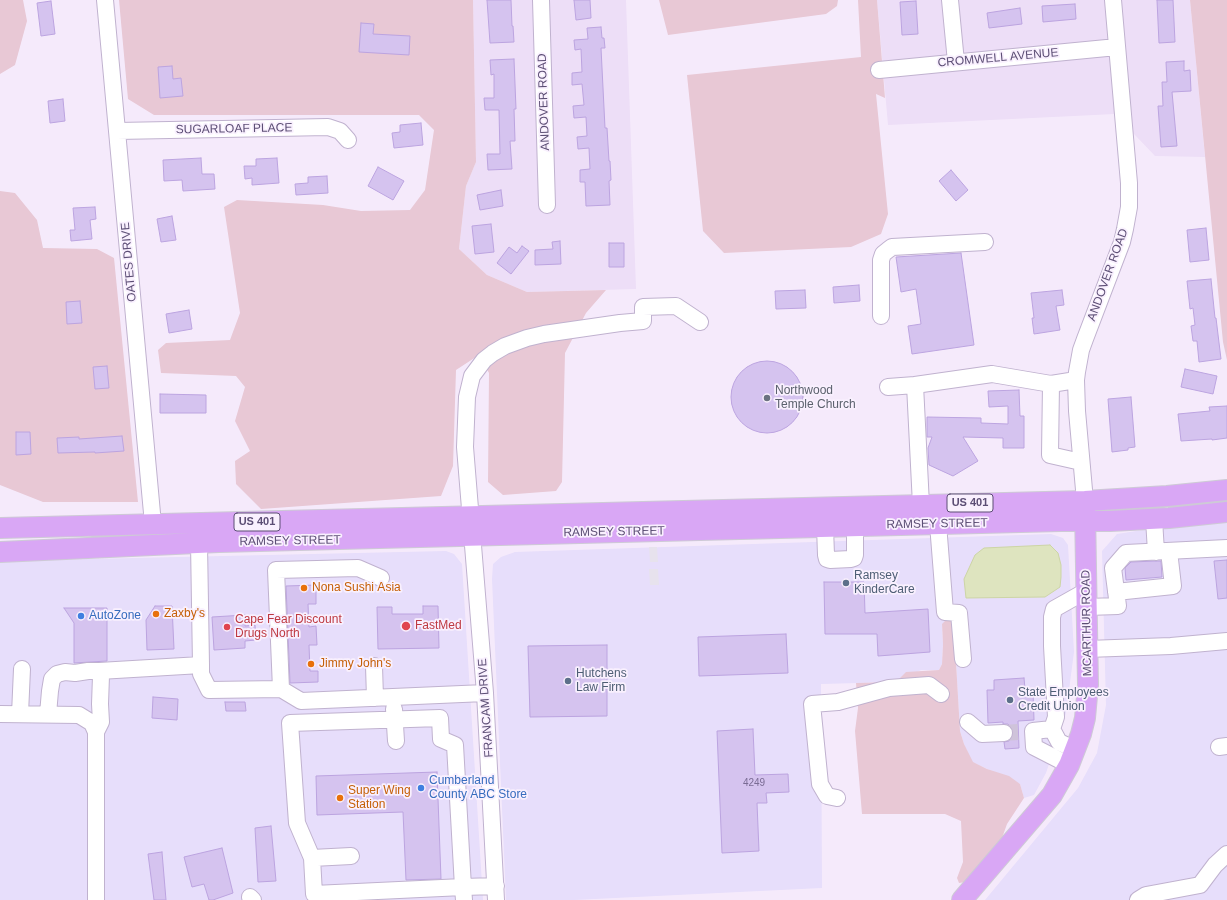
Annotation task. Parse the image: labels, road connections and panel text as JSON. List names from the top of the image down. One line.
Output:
{"streets":{"main road":["US 401","RAMSEY STREET","MCARTHUR ROAD"],"street":["CROMWELL AVENUE","ANDOVER ROAD","SUGARLOAF PLACE","OATES DRIVE","FRANCAM DRIVE"]},"crossings":[["CROMWELL AVENUE","ANDOVER ROAD"],["ANDOVER ROAD","RAMSEY STREET"],["ANDOVER ROAD","MCARTHUR ROAD"],["SUGARLOAF PLACE","OATES DRIVE"],["OATES DRIVE","RAMSEY STREET"],["RAMSEY STREET","MCARTHUR ROAD"],["RAMSEY STREET","FRANCAM DRIVE"]],"places":["Northwood Temple Church","Ramsey KinderCare","Nona Sushi Asia","Zaxby's","AutoZone","FastMed","Cape Fear Discount Drugs North","Jimmy John's","Hutchens Law Firm","State Employees Credit Union","Cumberland County ABC Store","Super Wing Station"],"house_numbers":["4249"]}
